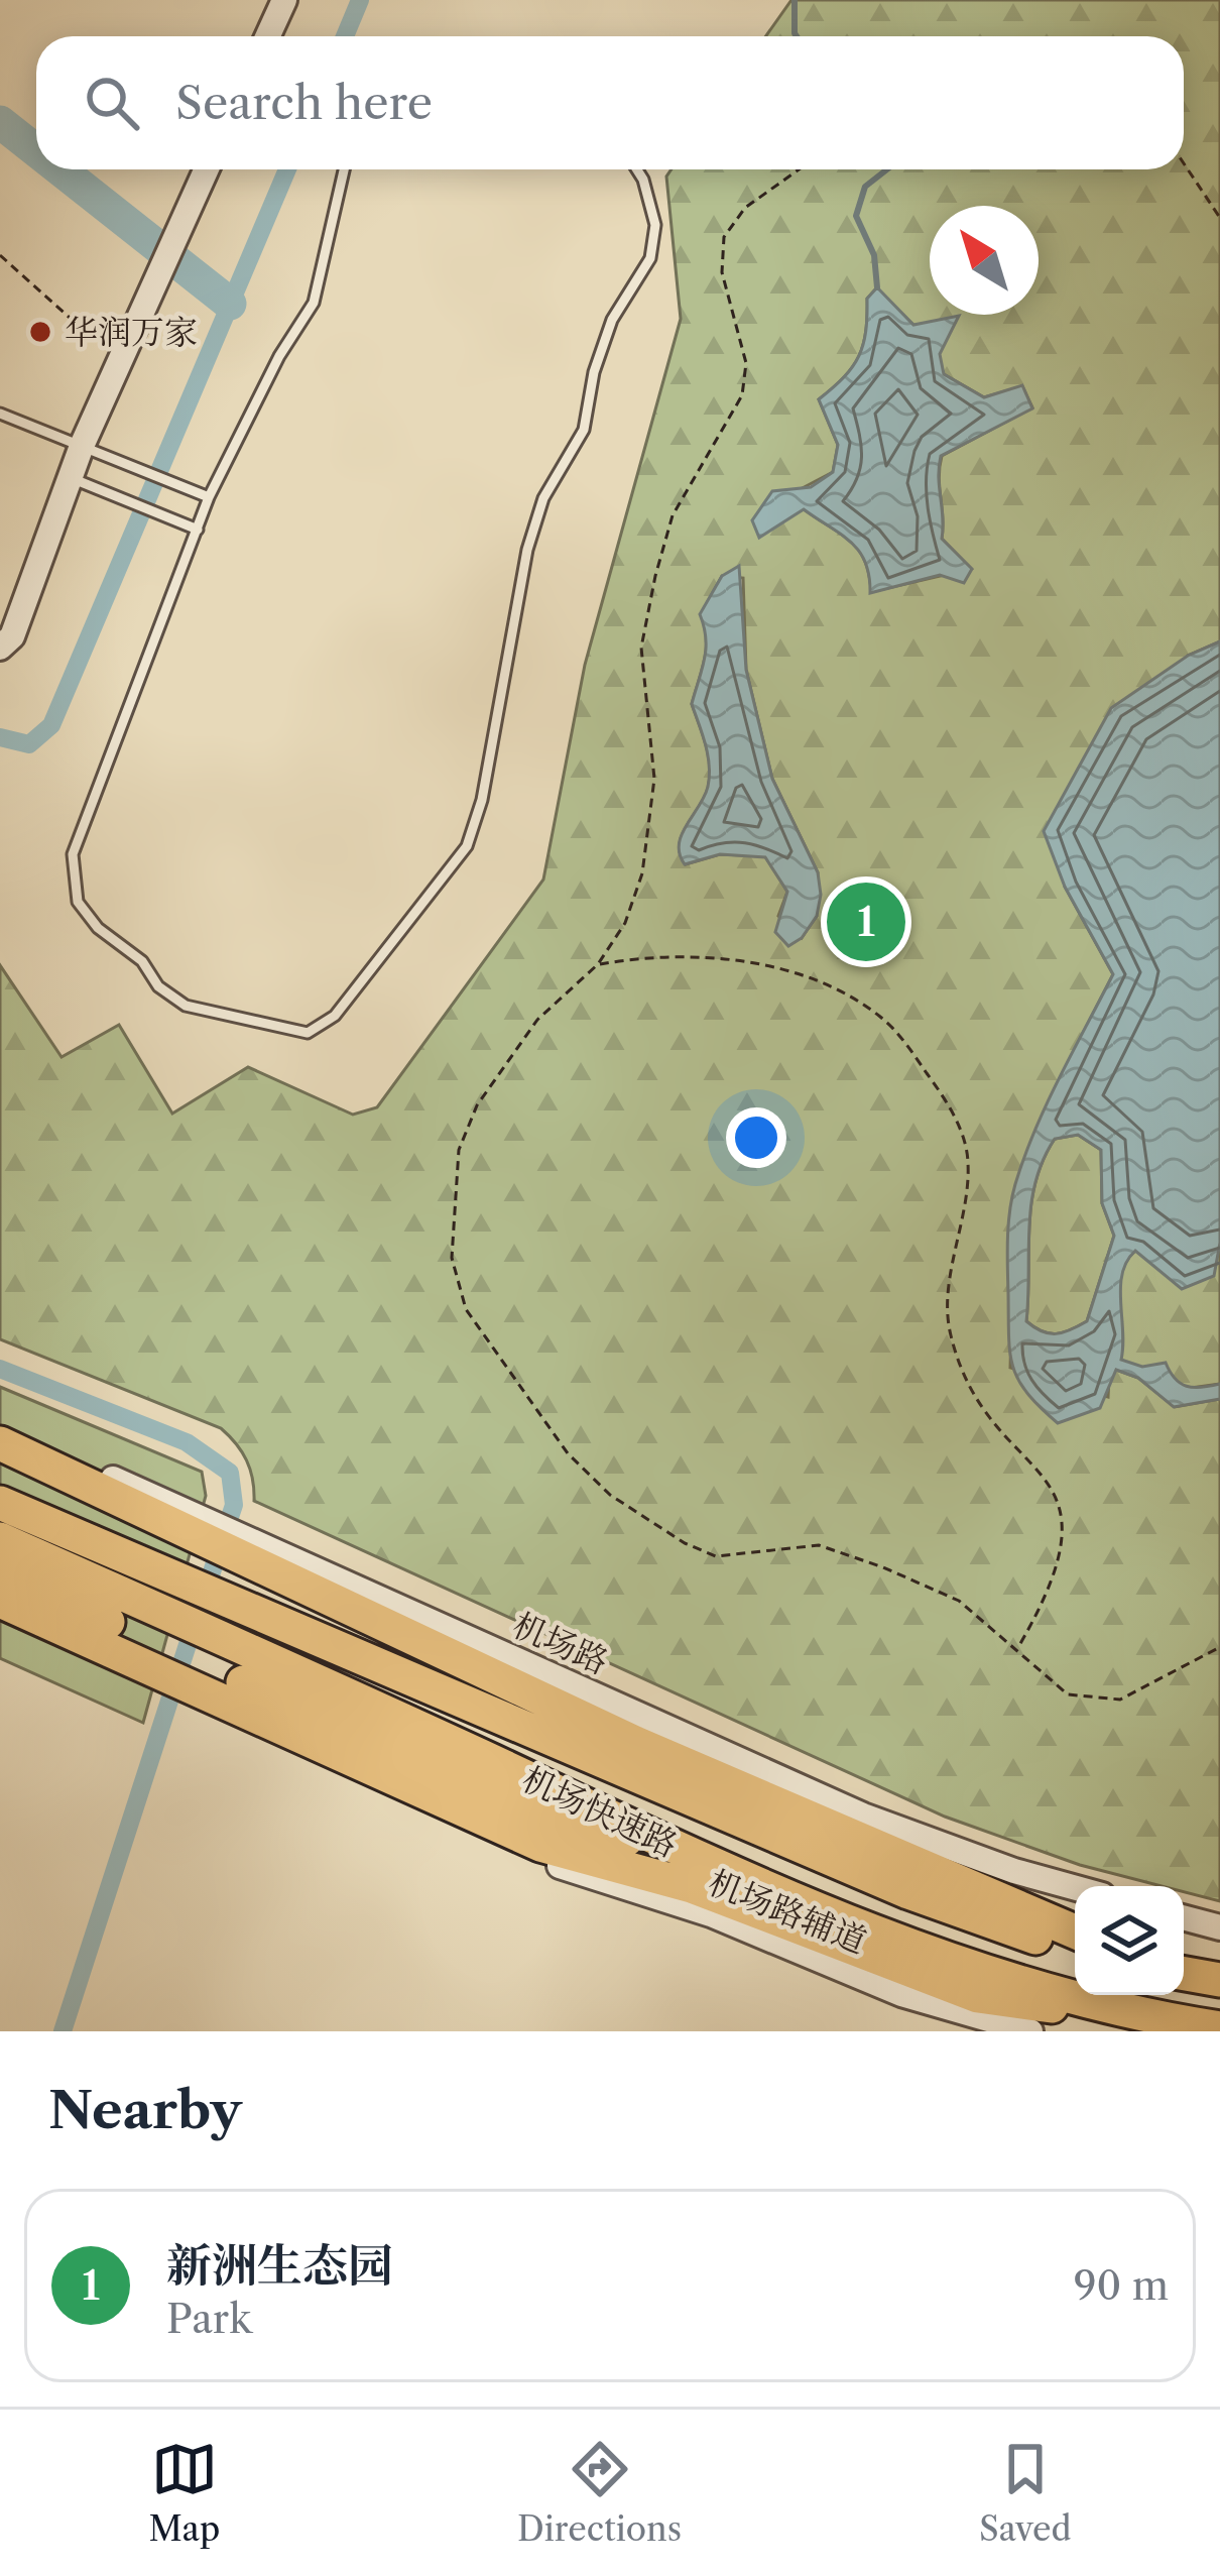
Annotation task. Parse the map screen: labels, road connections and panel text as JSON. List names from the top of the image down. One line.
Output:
{"streets":{"highway":["机场快速路"],"street":["机场路","机场路辅道"]},"crossings":[["机场快速路","机场路辅道"]],"places":["华润万家"],"north":"top left","page":{"search":"Search here","pins":"1","heading":"Nearby","list":[{"mark":"1","name":"新洲生态园","note":"Park","value":"90 m"}],"nav":["Map","Directions","Saved"]}}
